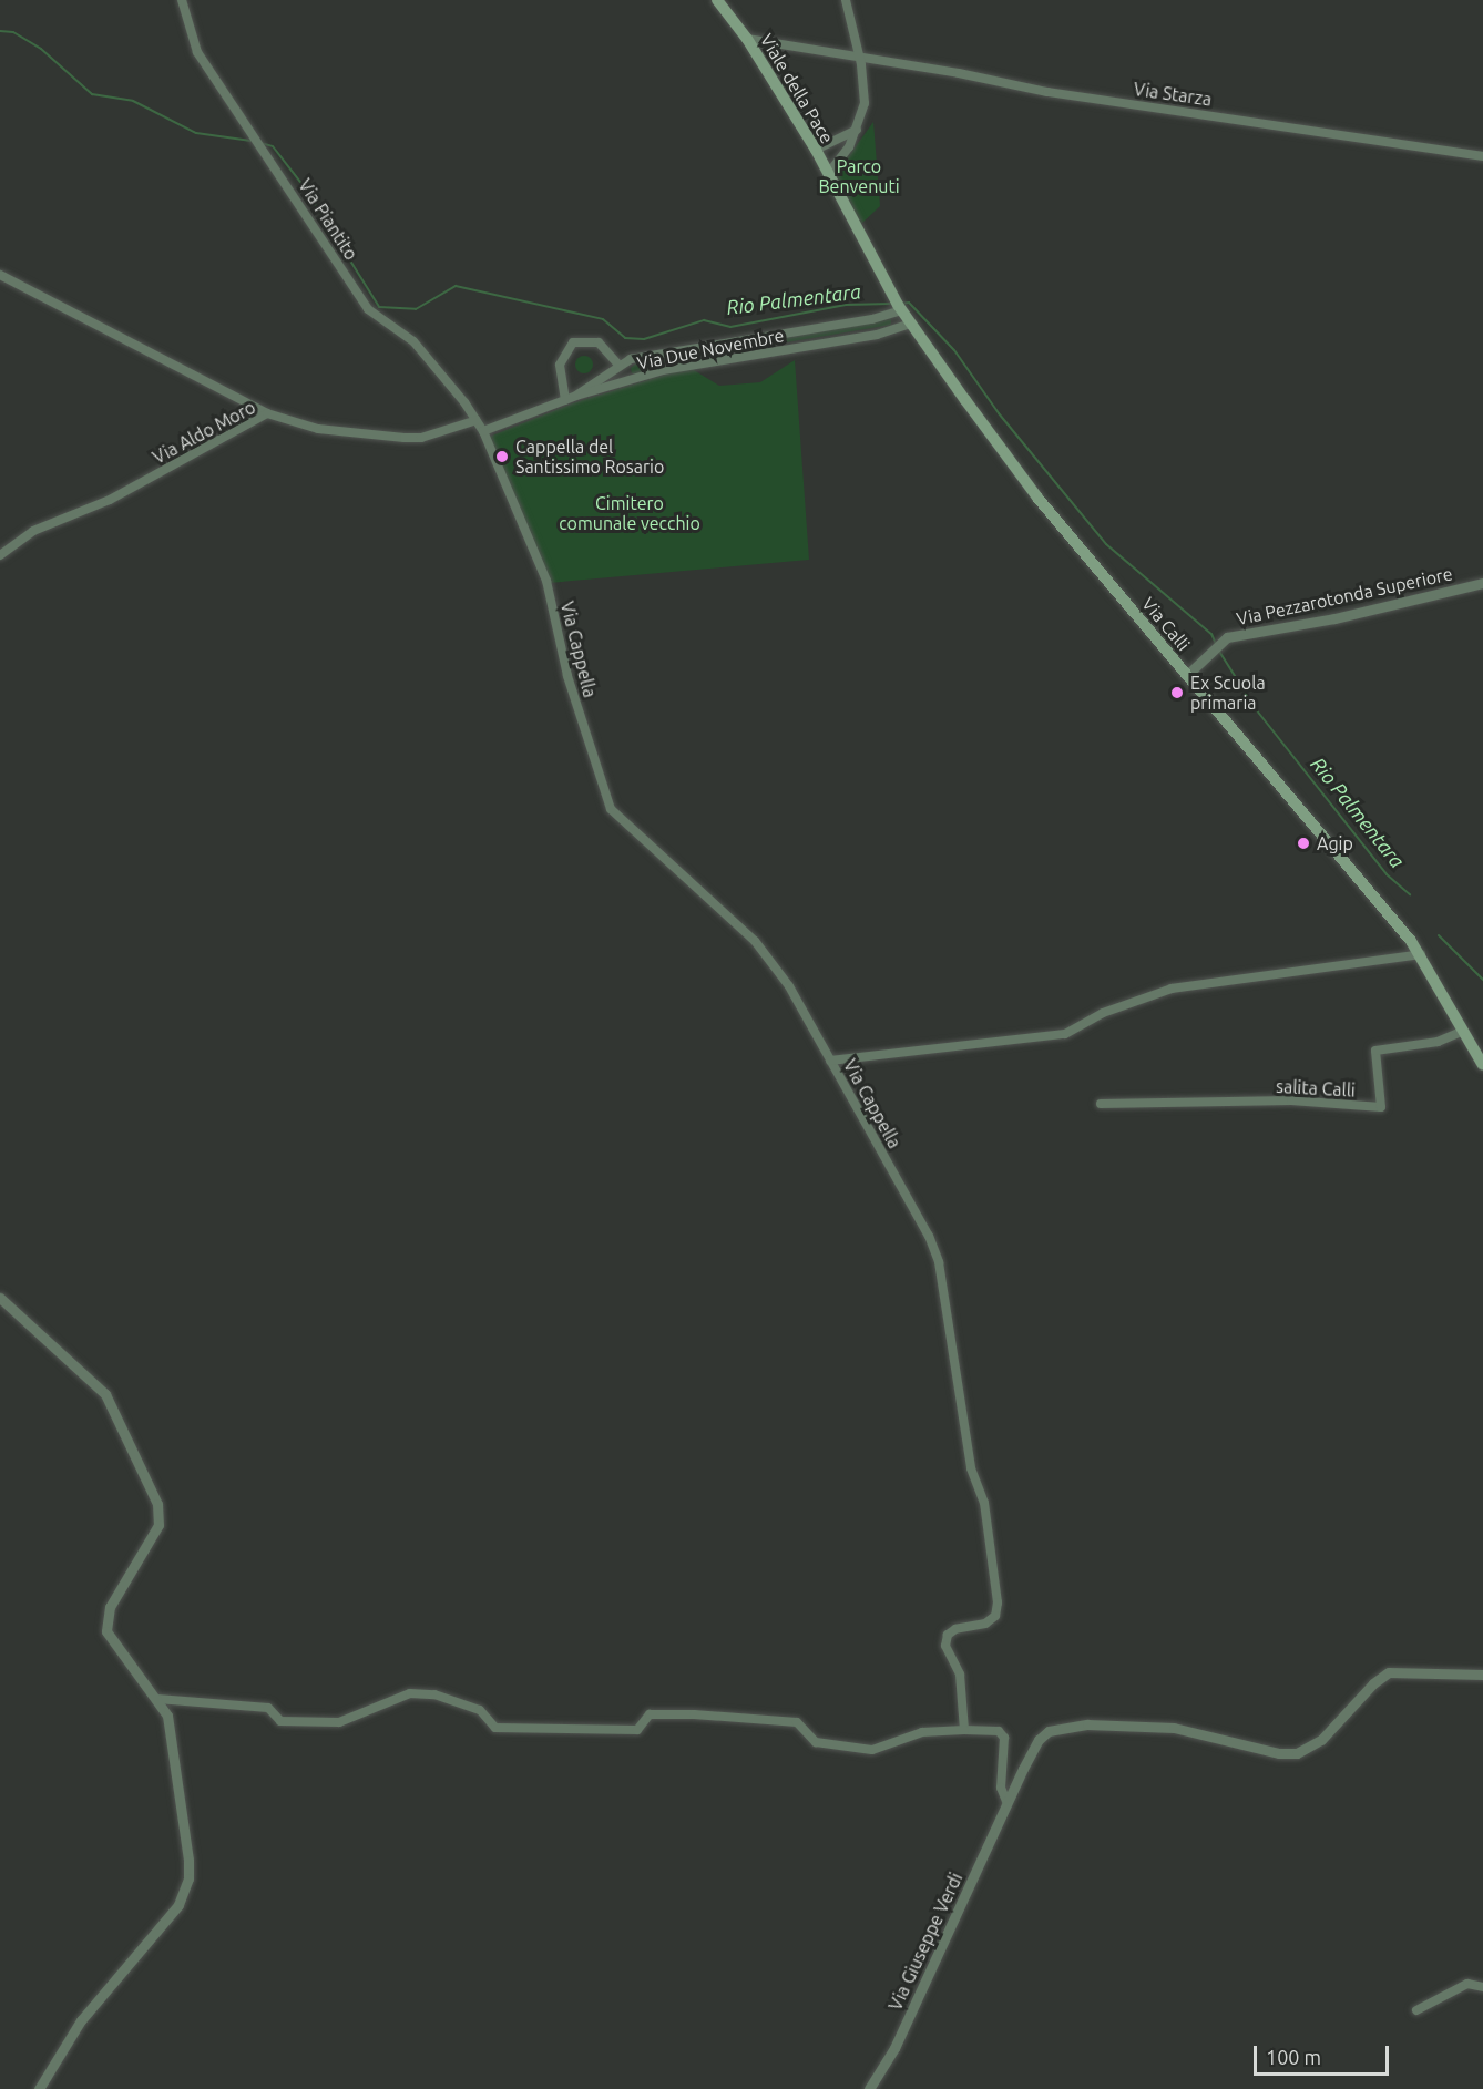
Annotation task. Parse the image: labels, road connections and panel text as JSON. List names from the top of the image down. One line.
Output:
{"streets":{"main road":["Viale della Pace","Via Calli"],"street":["Via Starza","Via Piantito","Via Due Novembre","Via Aldo Moro","Via Pezzarotonda Superiore","Via Cappella","salita Calli","Via Giuseppe Verdi"]},"crossings":[["Viale della Pace","Via Starza"],["Viale della Pace","Via Due Novembre"],["Viale della Pace","Via Calli"],["Via Piantito","Via Due Novembre"],["Via Piantito","Via Aldo Moro"],["Via Piantito","Via Cappella"],["Via Due Novembre","Via Calli"],["Via Due Novembre","Via Cappella"],["Via Pezzarotonda Superiore","Via Calli"],["Via Calli","salita Calli"]],"water":["Rio Palmentara"],"parks":["Parco Benvenuti","Cimitero comunale vecchio"],"places":["Cappella del Santissimo Rosario","Ex Scuola primaria","Agip"],"scale_bar":"100 m"}
